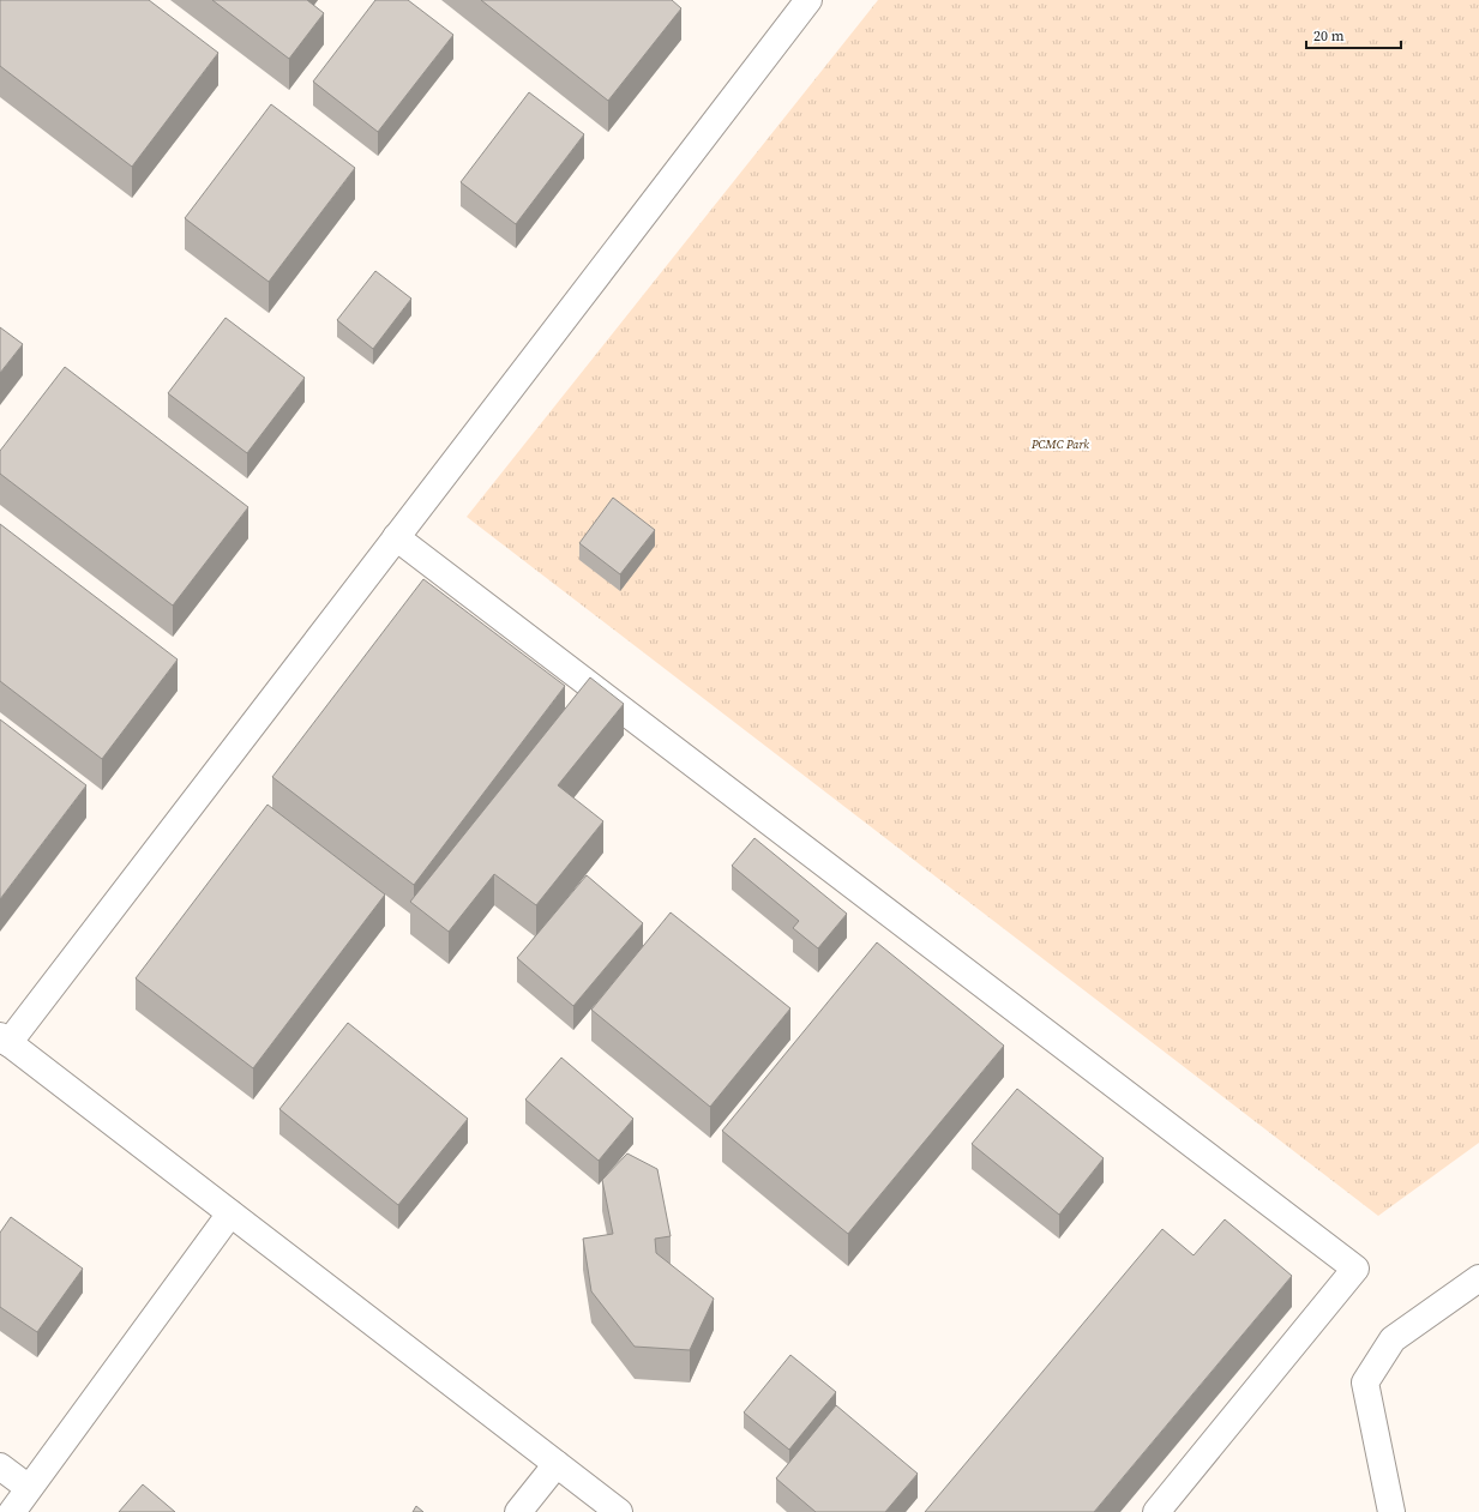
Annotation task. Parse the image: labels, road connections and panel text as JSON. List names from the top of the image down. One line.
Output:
{"parks":["PCMC Park"],"scale_bar":"20 m"}
